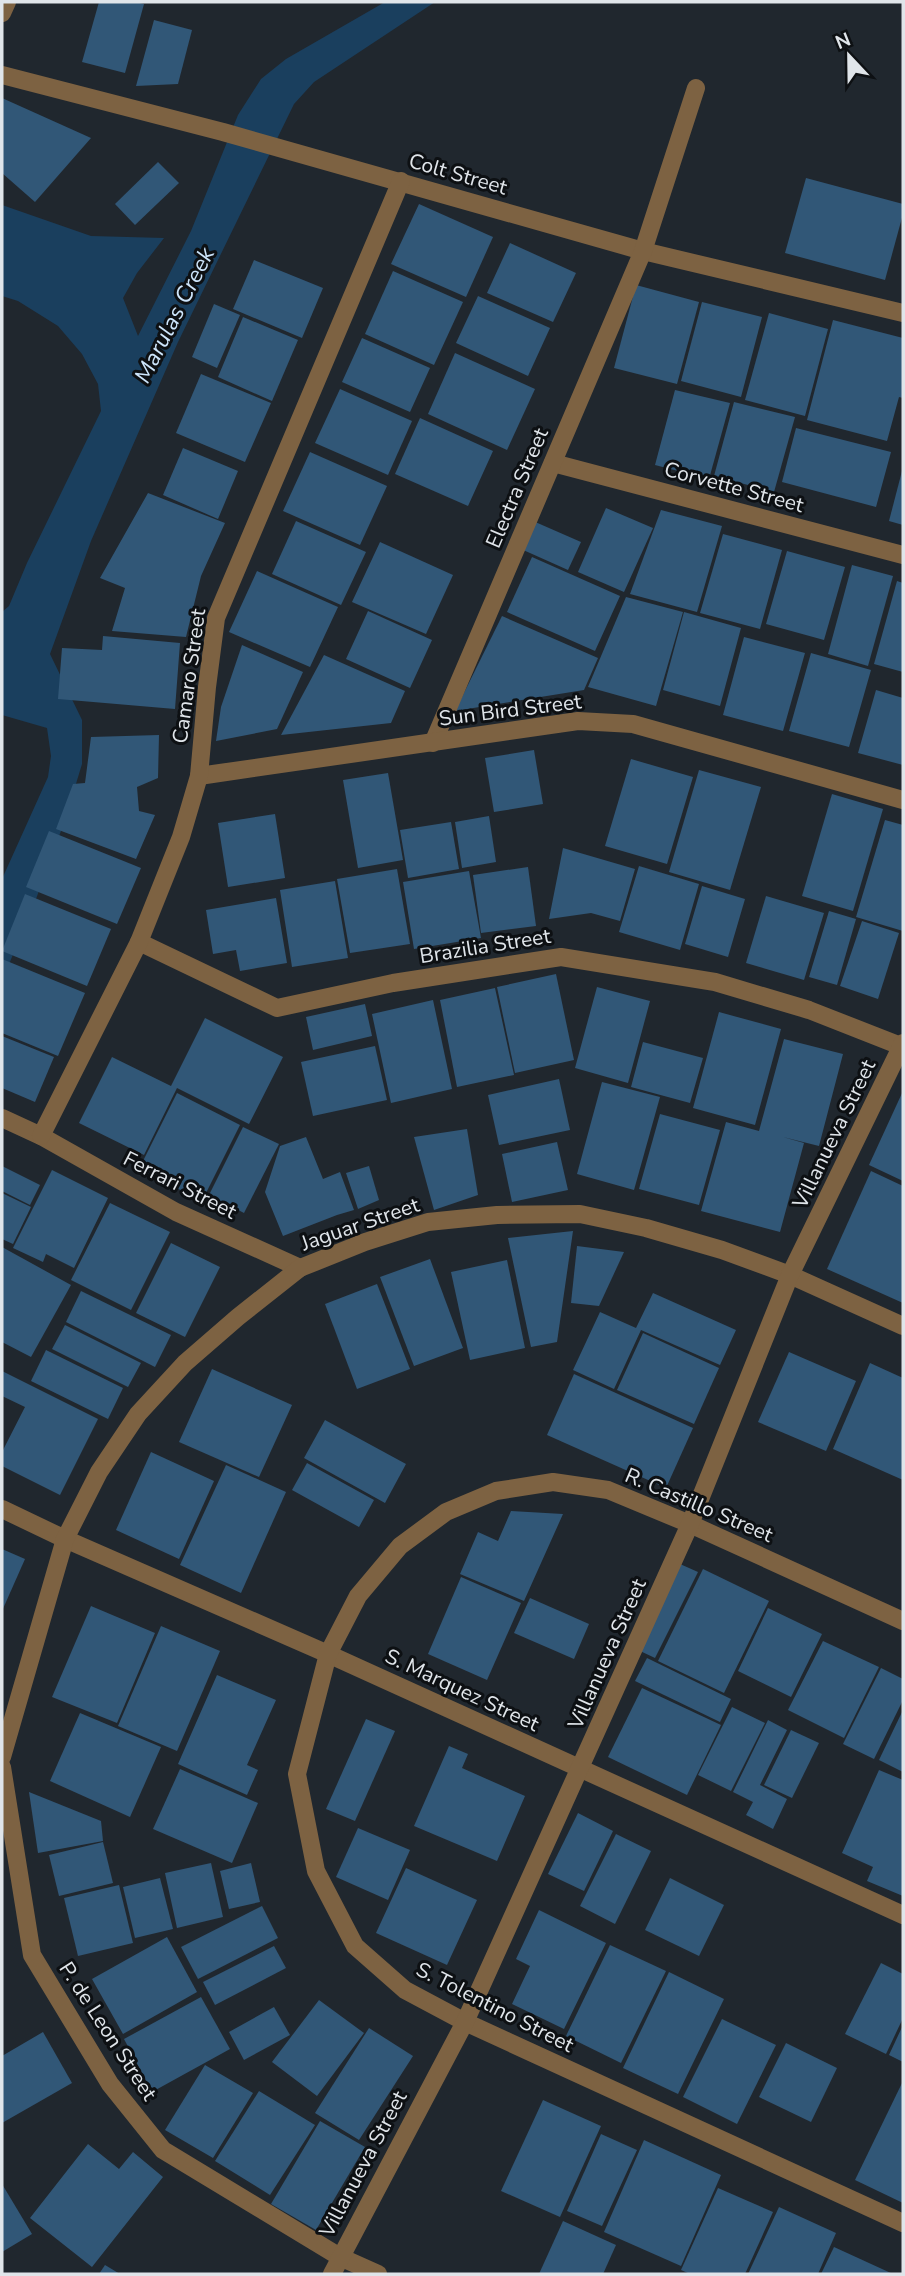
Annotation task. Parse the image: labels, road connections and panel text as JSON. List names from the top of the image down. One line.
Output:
{"streets":{"street":["Colt Street","Corvette Street","Electra Street","Camaro Street","Sun Bird Street","Brazilia Street","Villanueva Street","Ferrari Street","Jaguar Street","R. Castillo Street","S. Marquez Street","S. Tolentino Street","P. de Leon Street"]},"crossings":[["Colt Street","Electra Street"],["Colt Street","Camaro Street"],["Corvette Street","Electra Street"],["Electra Street","Sun Bird Street"],["Camaro Street","Sun Bird Street"],["Camaro Street","Brazilia Street"],["Camaro Street","Ferrari Street"],["Brazilia Street","Villanueva Street"],["Villanueva Street","Jaguar Street"],["Villanueva Street","R. Castillo Street"],["Villanueva Street","S. Marquez Street"],["Villanueva Street","S. Tolentino Street"],["Villanueva Street","P. de Leon Street"],["Ferrari Street","Jaguar Street"],["Jaguar Street","S. Marquez Street"],["R. Castillo Street","S. Marquez Street"],["R. Castillo Street","S. Tolentino Street"],["S. Marquez Street","S. Tolentino Street"]],"water":["Marulas Creek"],"north":"top"}
